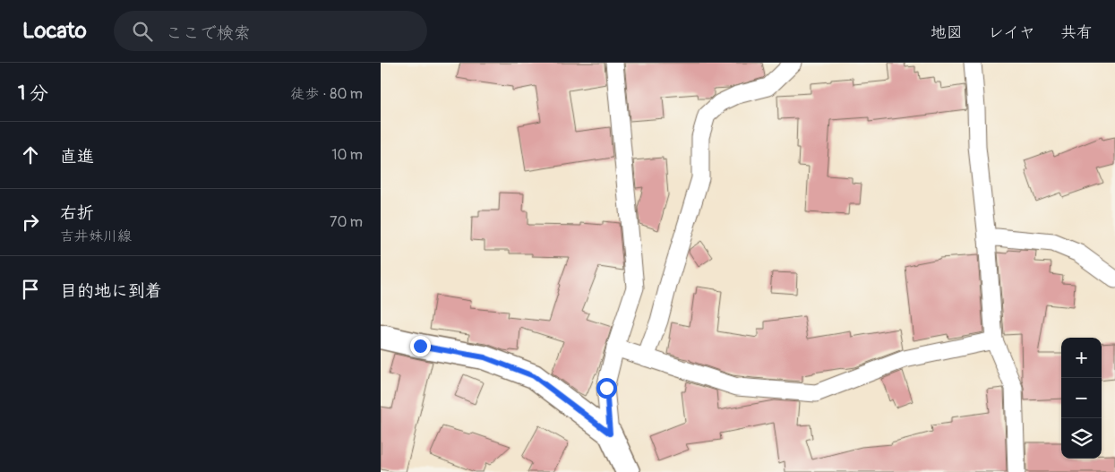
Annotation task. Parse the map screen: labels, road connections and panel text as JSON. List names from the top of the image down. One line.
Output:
{"page":{"header":"Locato","search":"ここで検索","nav":["地図","レイヤ","共有"],"heading":["1 分","徒歩 · 80 m"],"list":[["直進","10 m"],["右折","吉井妹川線","70 m"],"目的地に到着"],"map_buttons":["+","−"]}}
